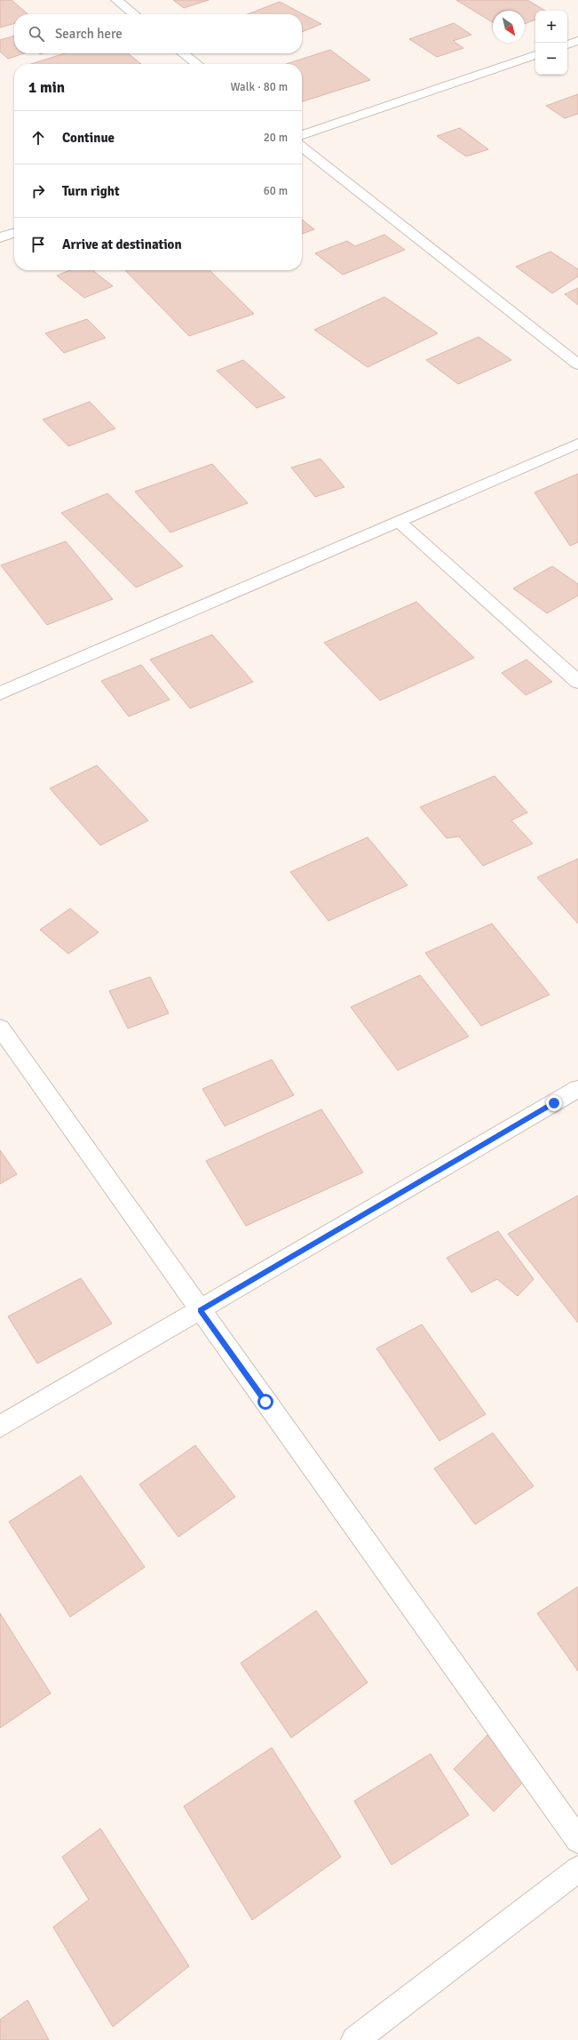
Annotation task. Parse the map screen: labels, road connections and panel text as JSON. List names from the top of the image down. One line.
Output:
{"north":"bottom right","page":{"map_buttons":["+","−"],"search":"Search here","heading":["1 min","Walk · 80 m"],"list":[["Continue","20 m"],["Turn right","60 m"],"Arrive at destination"]}}
